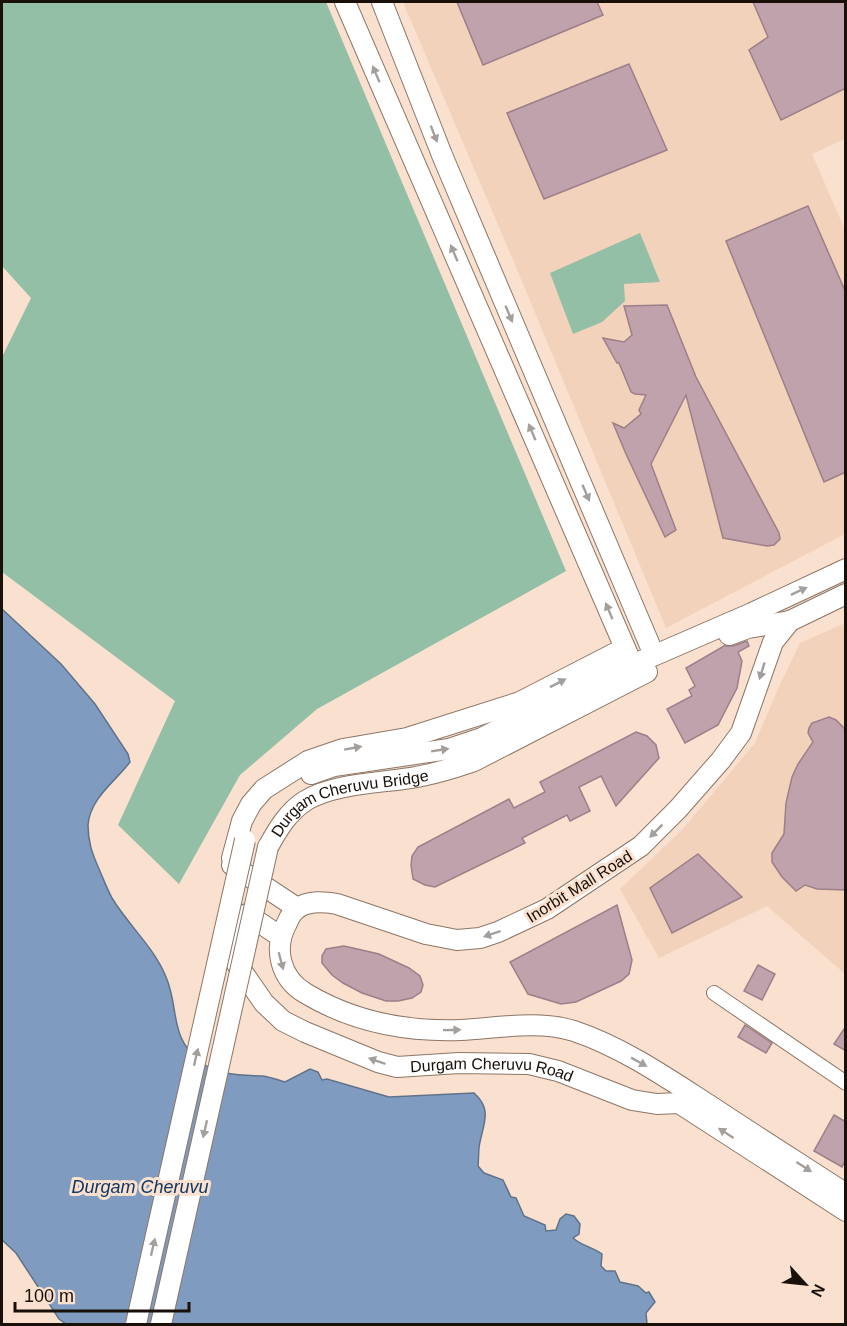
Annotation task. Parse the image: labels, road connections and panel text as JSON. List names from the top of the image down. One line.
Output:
{"streets":{"main road":["Durgam Cheruvu Bridge","Inorbit Mall Road","Durgam Cheruvu Road"]},"crossings":[["Durgam Cheruvu Bridge","Inorbit Mall Road"]],"water":["Durgam Cheruvu"],"scale_bar":"100 m","north":"bottom right"}
